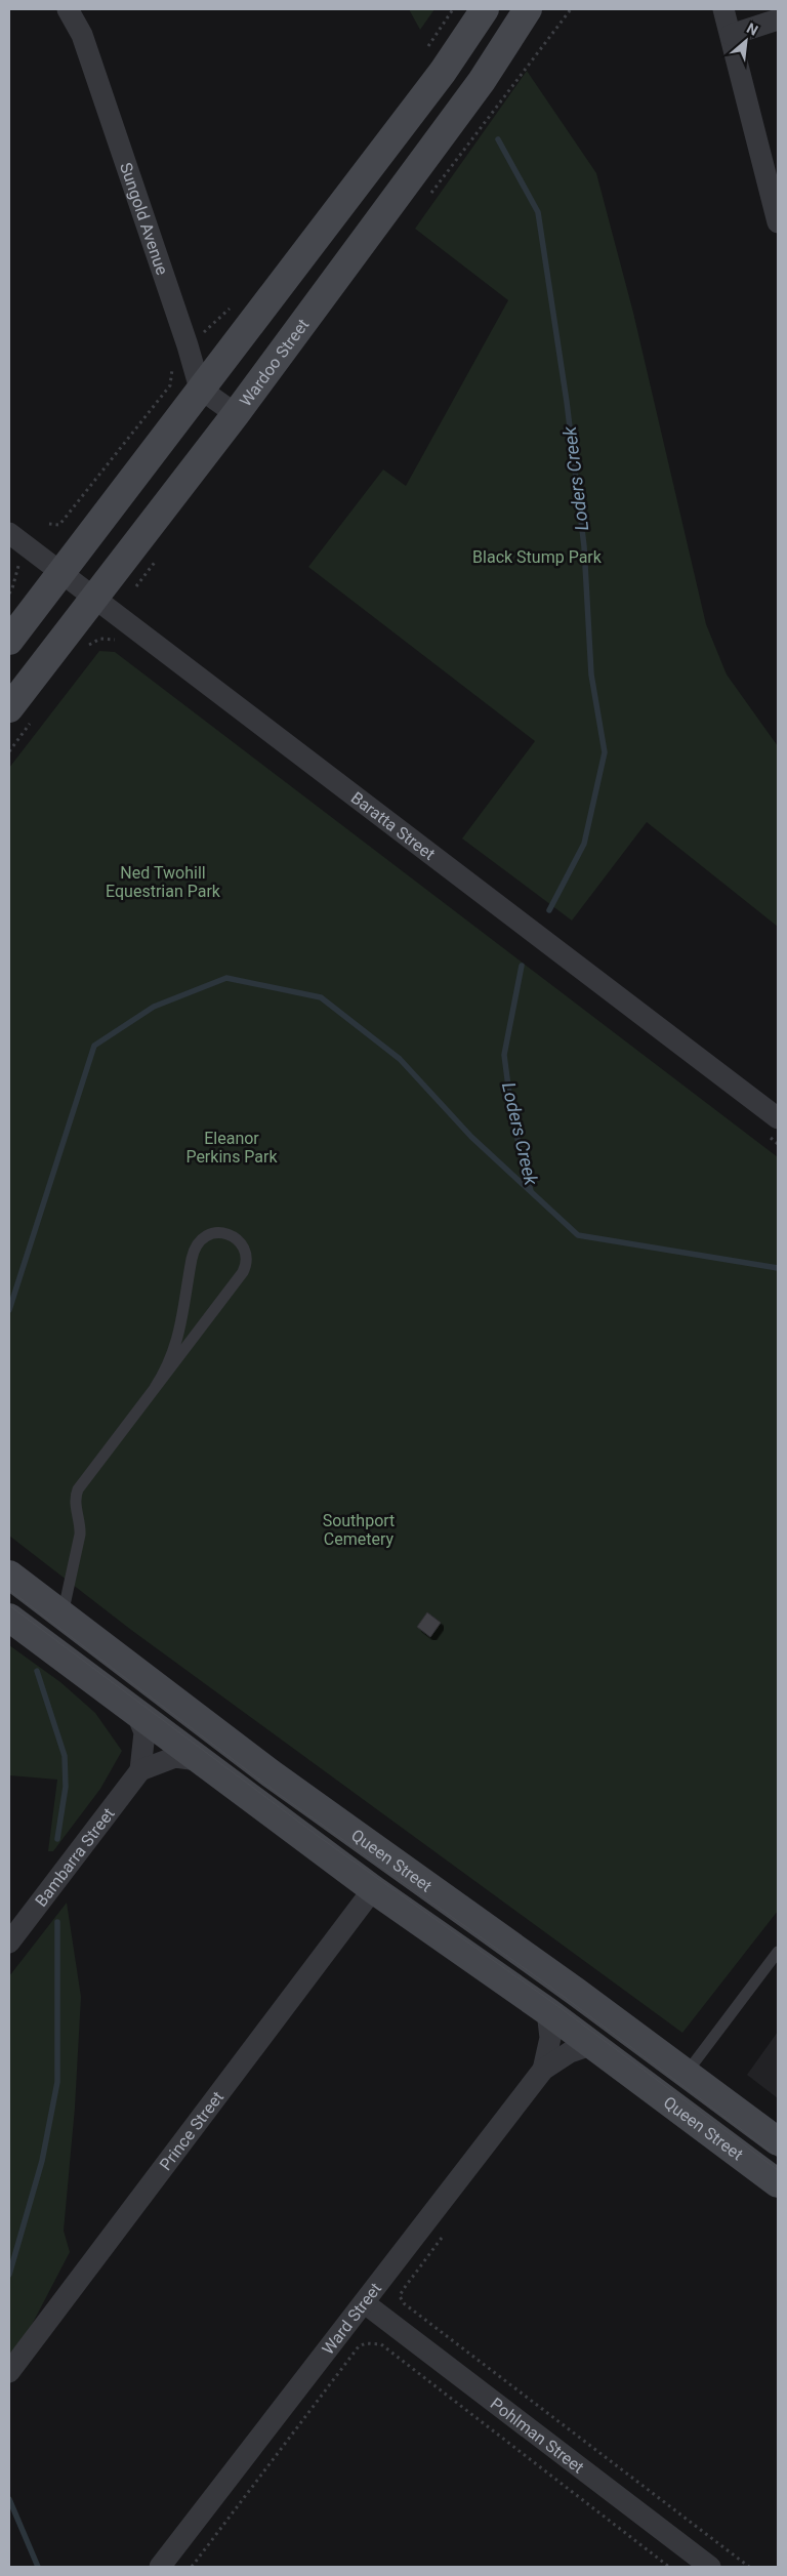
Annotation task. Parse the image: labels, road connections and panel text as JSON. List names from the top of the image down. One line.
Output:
{"streets":{"street":["Sungold Avenue","Wardoo Street","Baratta Street","Bambarra Street","Queen Street","Prince Street","Ward Street","Pohlman Street"]},"crossings":[["Wardoo Street","Baratta Street"],["Queen Street","Prince Street"],["Queen Street","Ward Street"],["Ward Street","Pohlman Street"]],"water":["Loders Creek"],"parks":["Black Stump Park","Ned Twohill Equestrian Park","Eleanor Perkins Park","Southport Cemetery"],"north":"top right"}
